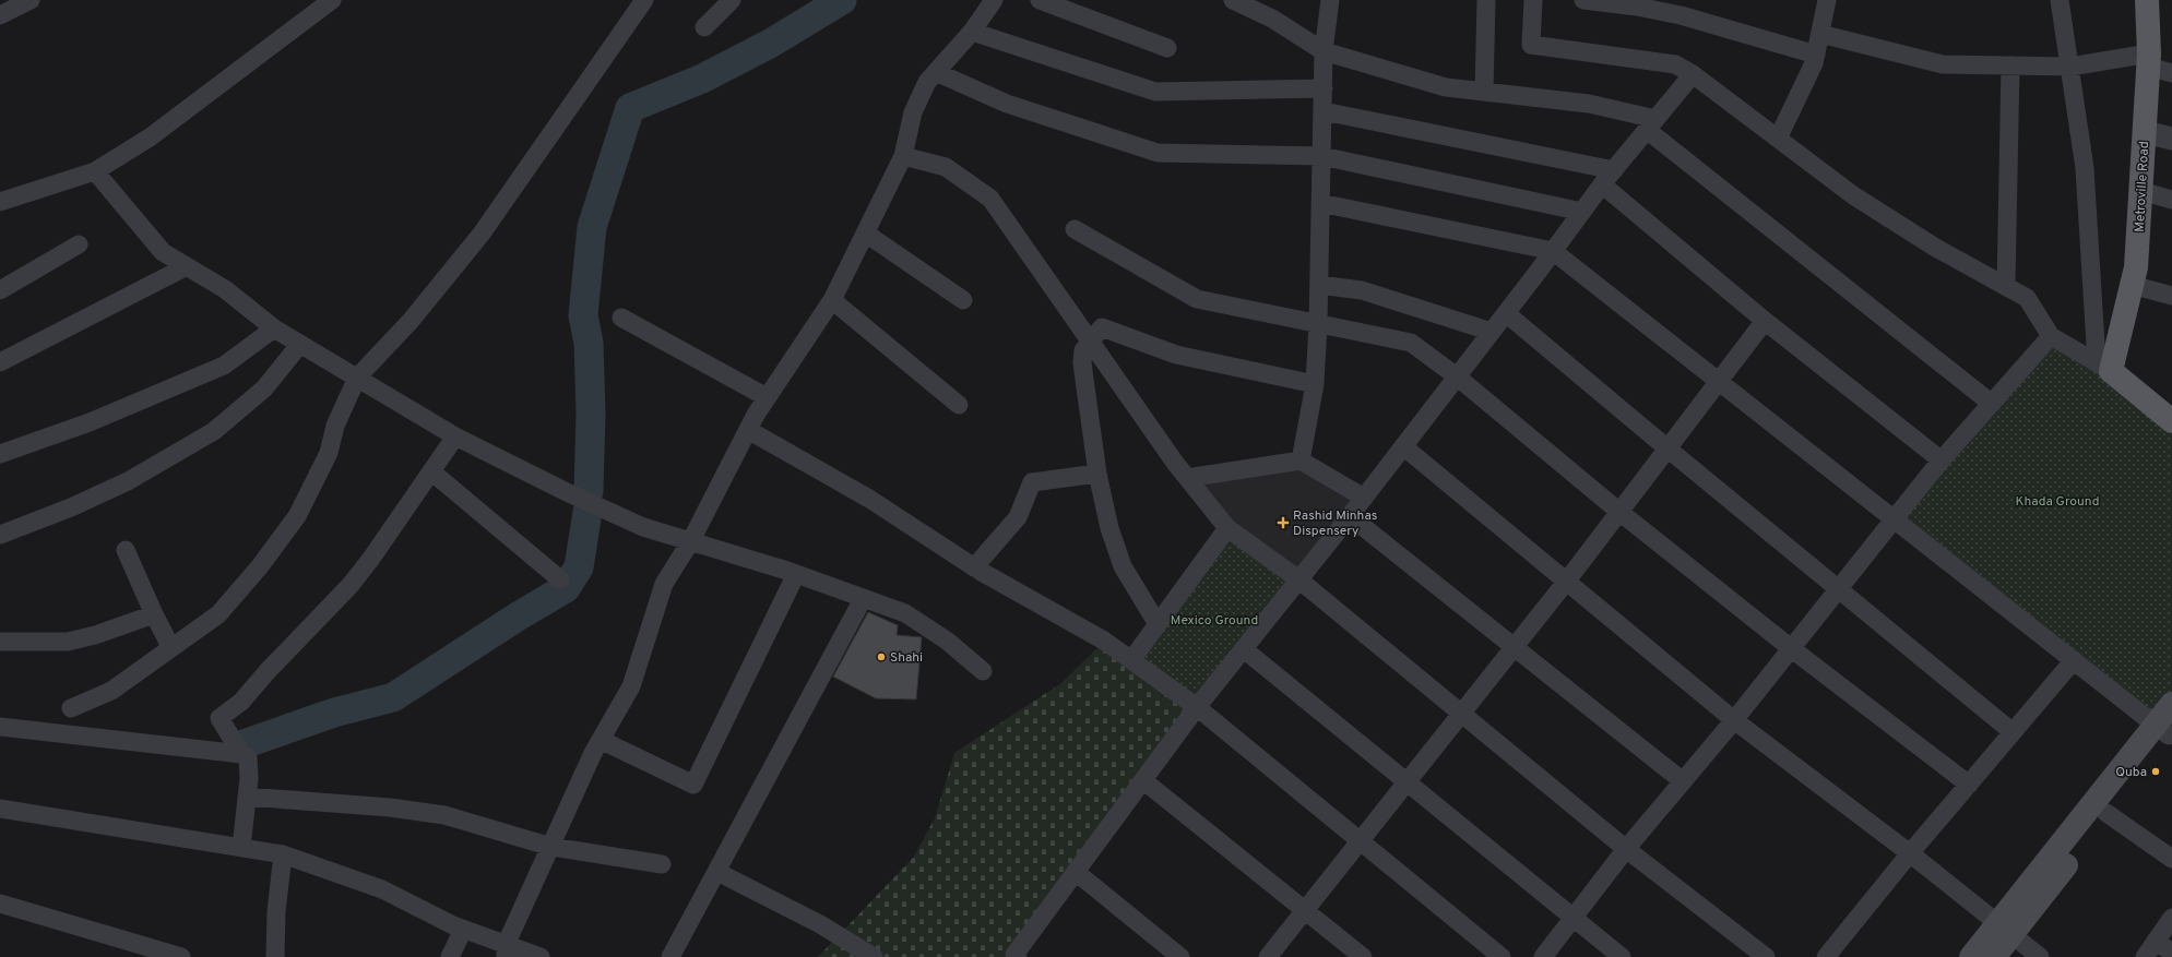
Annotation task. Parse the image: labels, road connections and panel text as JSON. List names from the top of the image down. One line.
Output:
{"streets":{"main road":["Metroville Road"]},"parks":["Khada Ground","Mexico Ground"],"places":{"health":["Rashid Minhas Dispensery"],"other":["Shahi","Quba"]}}
